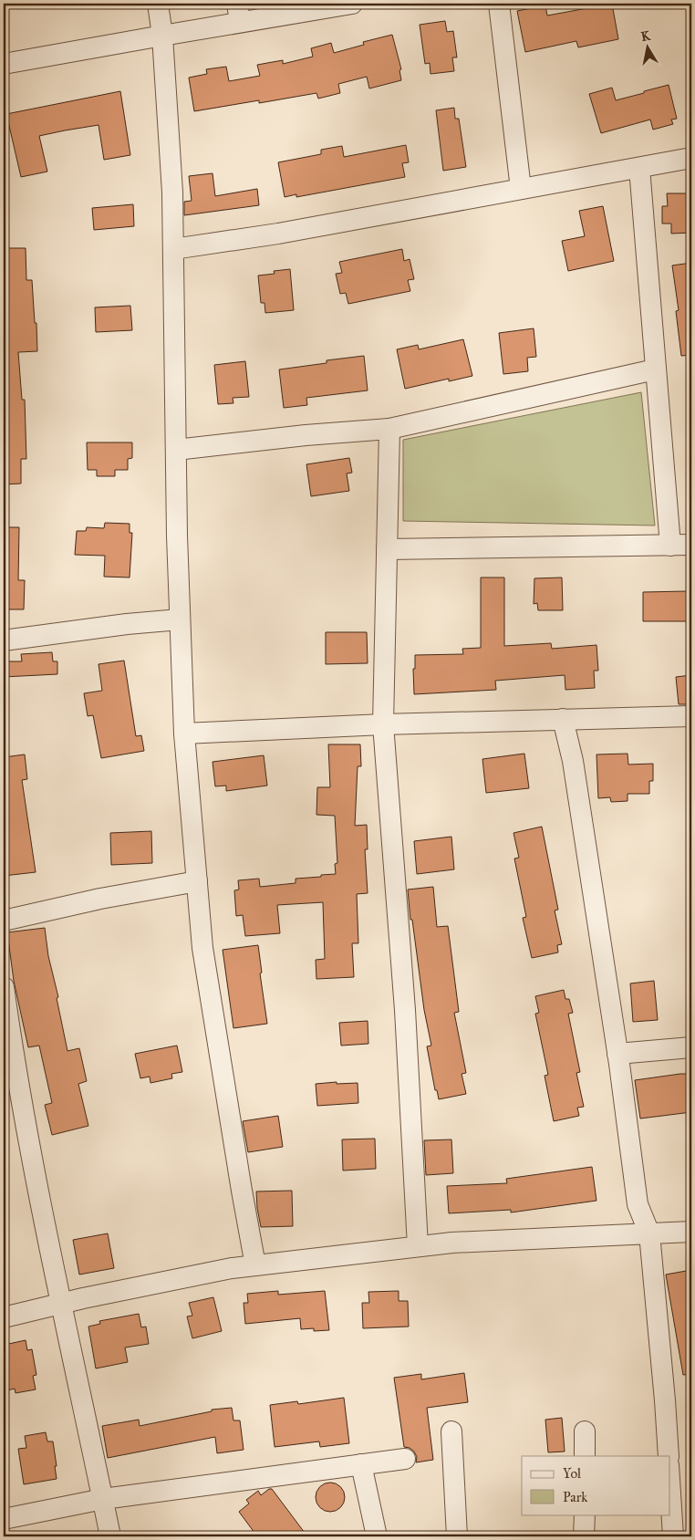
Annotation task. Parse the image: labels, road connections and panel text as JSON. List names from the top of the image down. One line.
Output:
{"legend":["Yol","Park"],"north":"top"}
